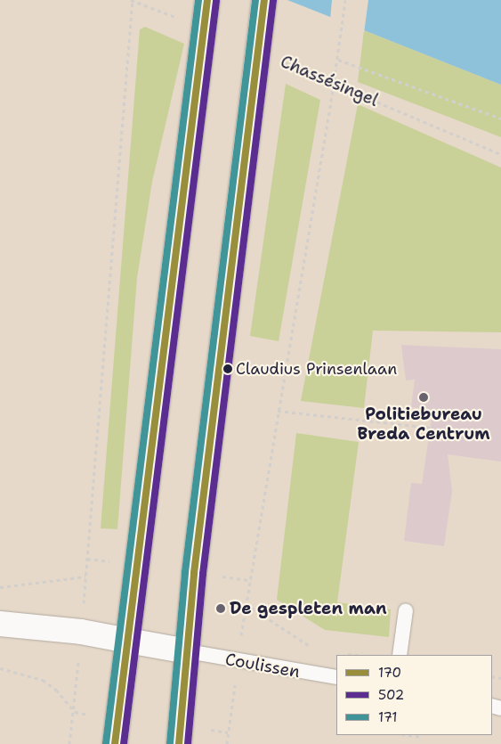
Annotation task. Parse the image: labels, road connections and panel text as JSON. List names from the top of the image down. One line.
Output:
{"streets":{"lane":["Coulissen"],"path":["Chassésingel"]},"places":["Claudius Prinsenlaan","Politiebureau Breda Centrum","De gespleten man"],"lines":["transit line 170","transit line 171","transit line 502"],"legend":["170","502","171"]}
